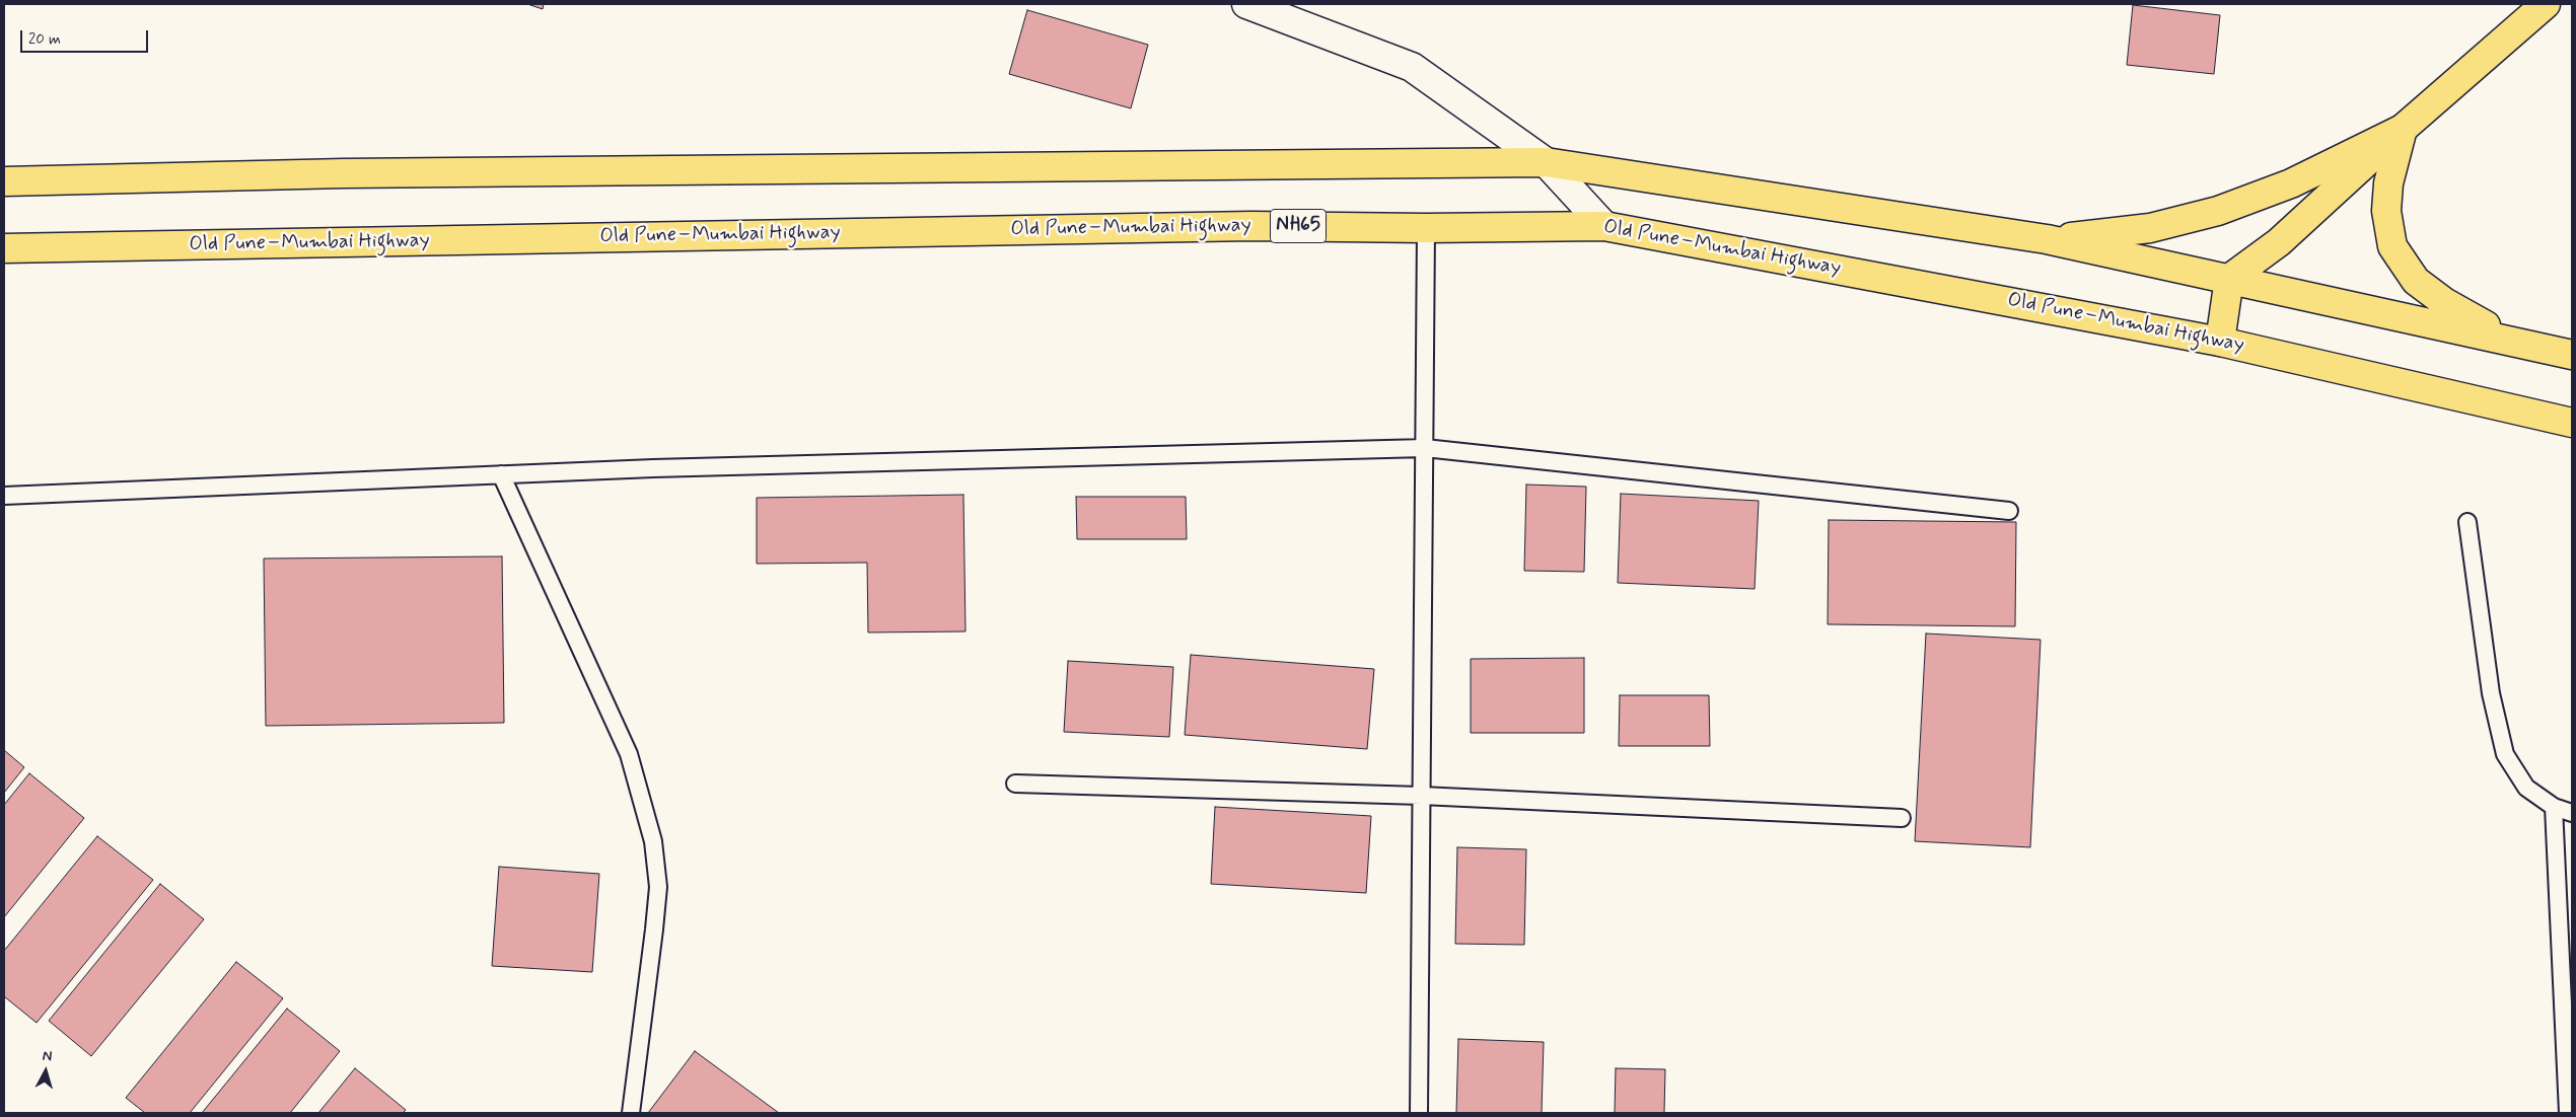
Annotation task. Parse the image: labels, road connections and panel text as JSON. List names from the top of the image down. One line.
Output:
{"streets":{"main road":["NH65","Old Pune–Mumbai Highway"]},"scale_bar":"20 m","north":"top"}
